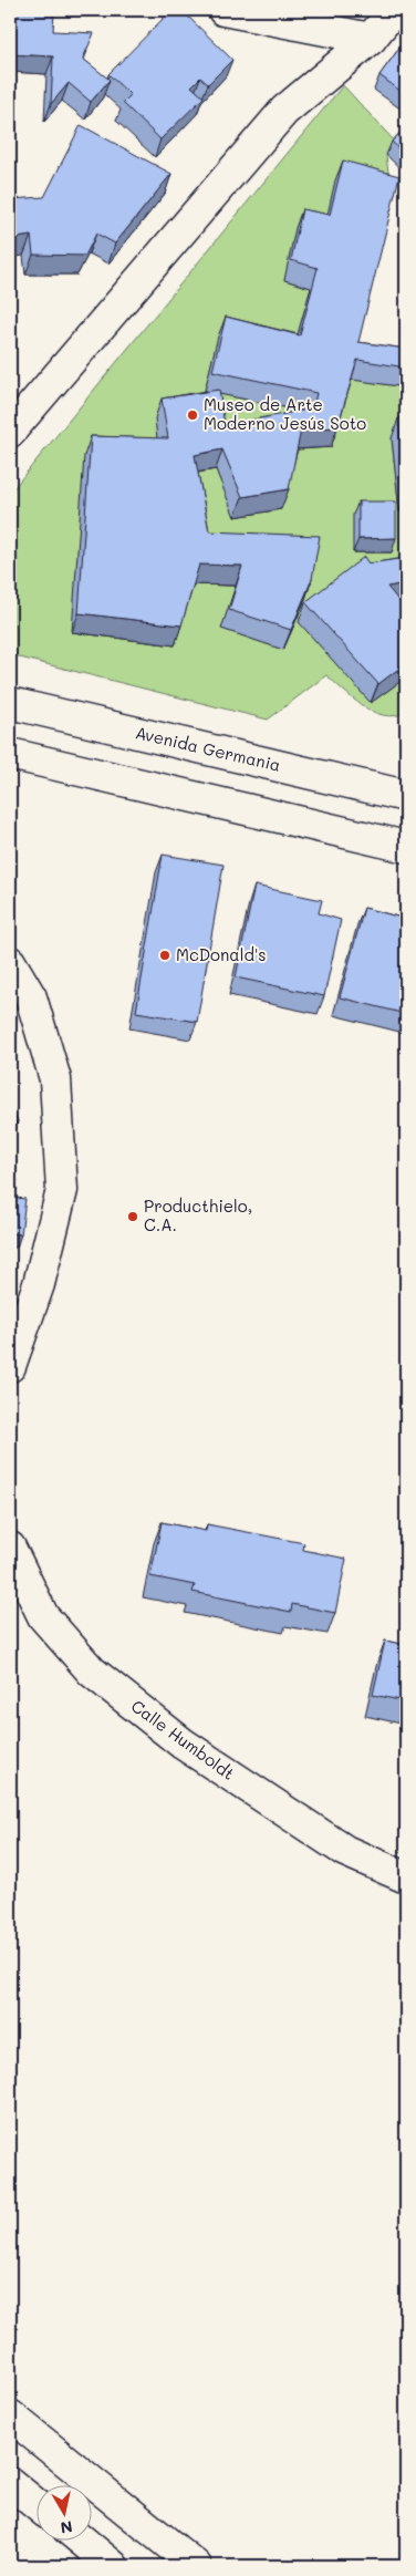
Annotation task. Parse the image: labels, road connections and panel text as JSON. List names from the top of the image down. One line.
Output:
{"streets":{"street":["Avenida Germania","Calle Humboldt"]},"places":["Museo de Arte Moderno Jesús Soto","McDonald's","Producthielo, C.A."],"north":"bottom"}
